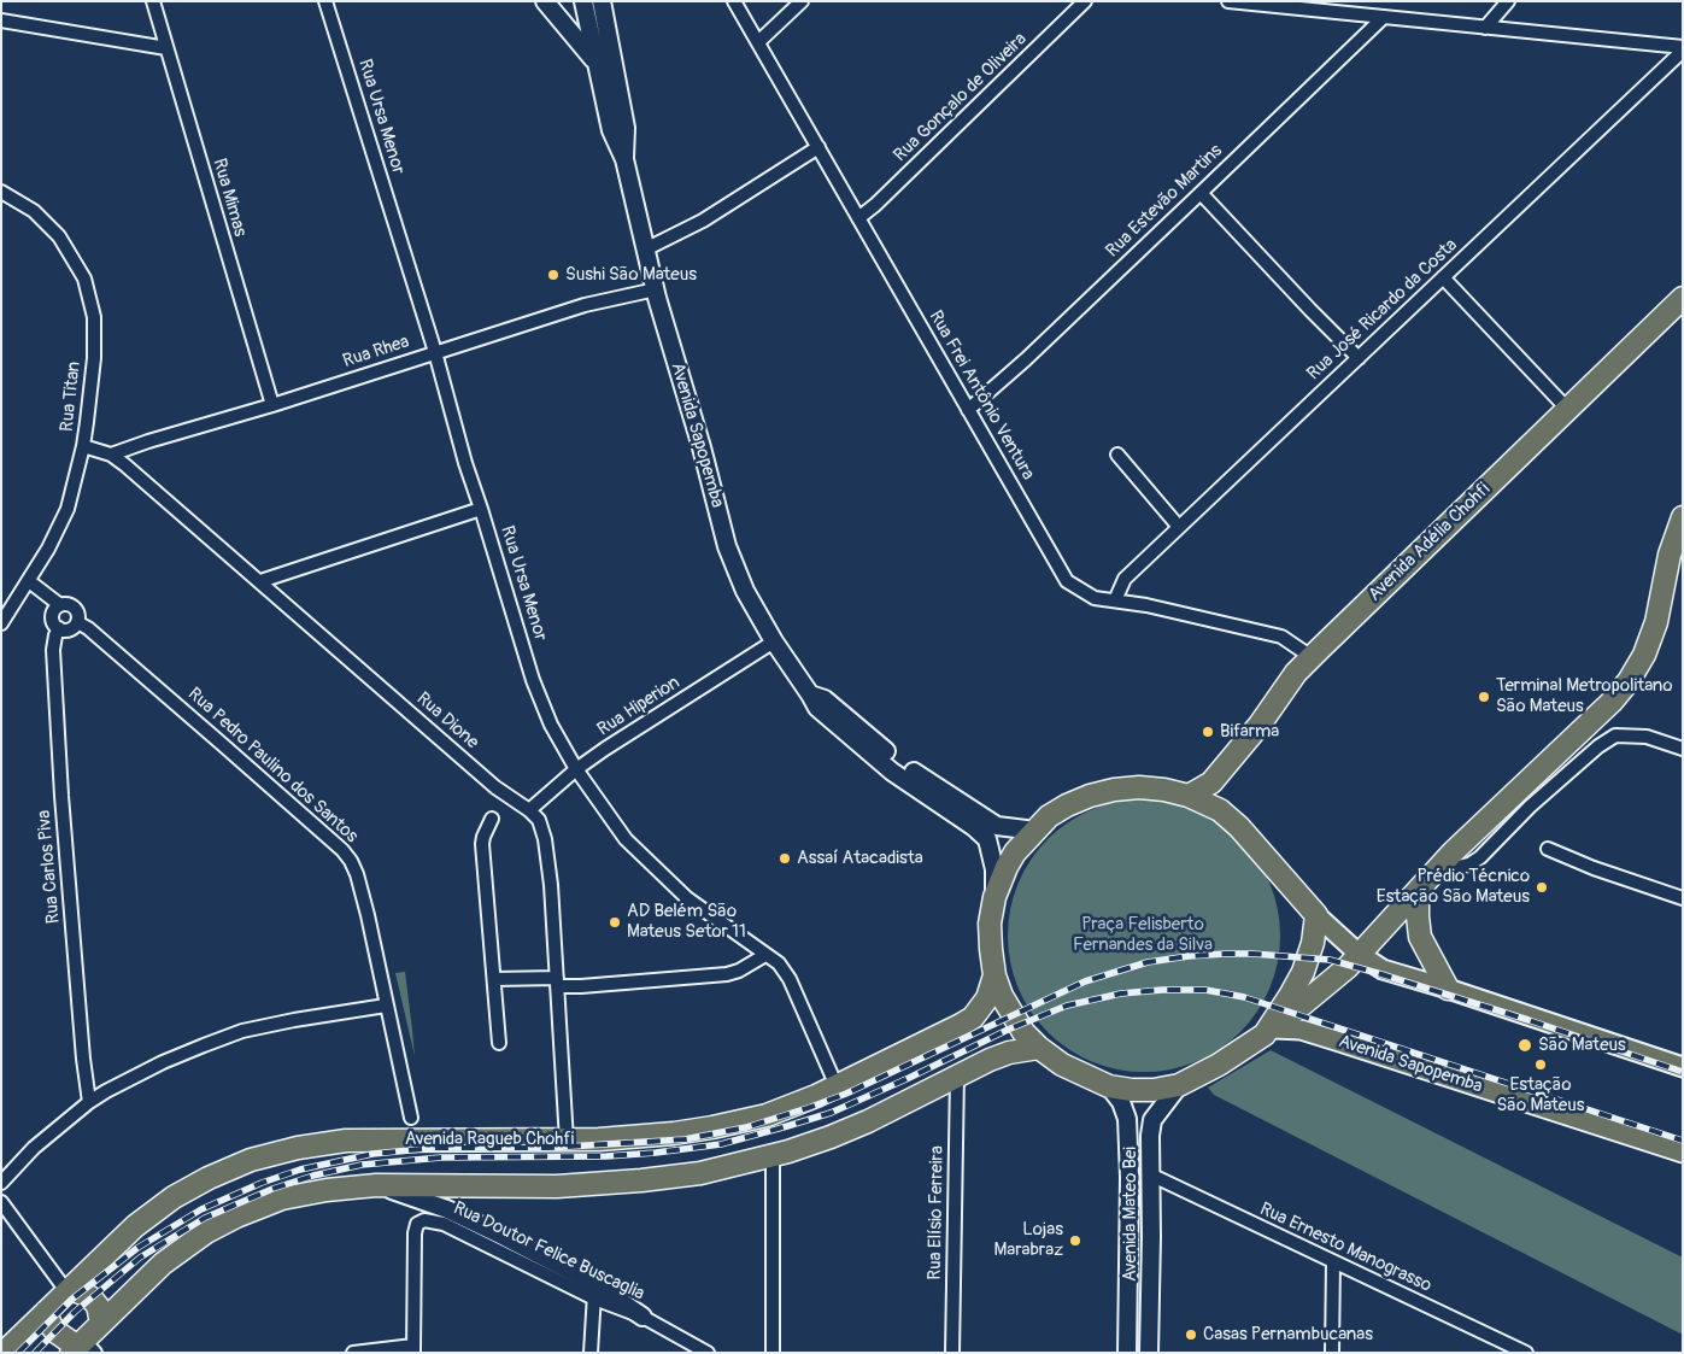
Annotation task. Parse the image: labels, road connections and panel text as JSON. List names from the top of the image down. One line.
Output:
{"streets":{"highway":["Avenida Adélia Chohfi","Avenida Ragueb Chohfi"],"main road":["Avenida Sapopemba","Avenida Mateo Bei","Rua Doutor Felice Buscaglia"],"street":["Rua Gonçalo de Oliveira","Rua Ursa Menor","Rua Mimas","Rua Estevão Martins","Rua José Ricardo da Costa","Rua Rhea","Rua Frei Antônio Ventura","Rua Titan","Rua Hiperion","Rua Dione","Rua Pedro Paulino dos Santos","Rua Carlos Piva","Rua Elísio Ferreira","Rua Ernesto Manograsso"]},"crossings":[["Rua Gonçalo de Oliveira","Rua Frei Antônio Ventura"],["Rua Ursa Menor","Rua Rhea"],["Rua Ursa Menor","Rua Hiperion"],["Rua Ursa Menor","Avenida Ragueb Chohfi"],["Rua Mimas","Rua Rhea"],["Rua Estevão Martins","Rua Frei Antônio Ventura"],["Rua José Ricardo da Costa","Rua Frei Antônio Ventura"],["Rua Rhea","Avenida Sapopemba"],["Rua Rhea","Rua Dione"],["Rua Frei Antônio Ventura","Avenida Adélia Chohfi"],["Rua Titan","Rua Dione"],["Rua Titan","Rua Pedro Paulino dos Santos"],["Avenida Sapopemba","Rua Hiperion"],["Rua Hiperion","Rua Dione"],["Rua Dione","Avenida Ragueb Chohfi"],["Rua Pedro Paulino dos Santos","Rua Carlos Piva"],["Avenida Mateo Bei","Rua Ernesto Manograsso"]],"parks":["Praça Felisberto Fernandes da Silva"],"places":["Sushi São Mateus","Terminal Metropolitano São Mateus","Bifarma","Assaí Atacadista","Prédio Técnico Estação São Mateus","AD Belém São Mateus Setor 11","São Mateus","Estação São Mateus","Lojas Marabraz","Casas Pernambucanas"]}
